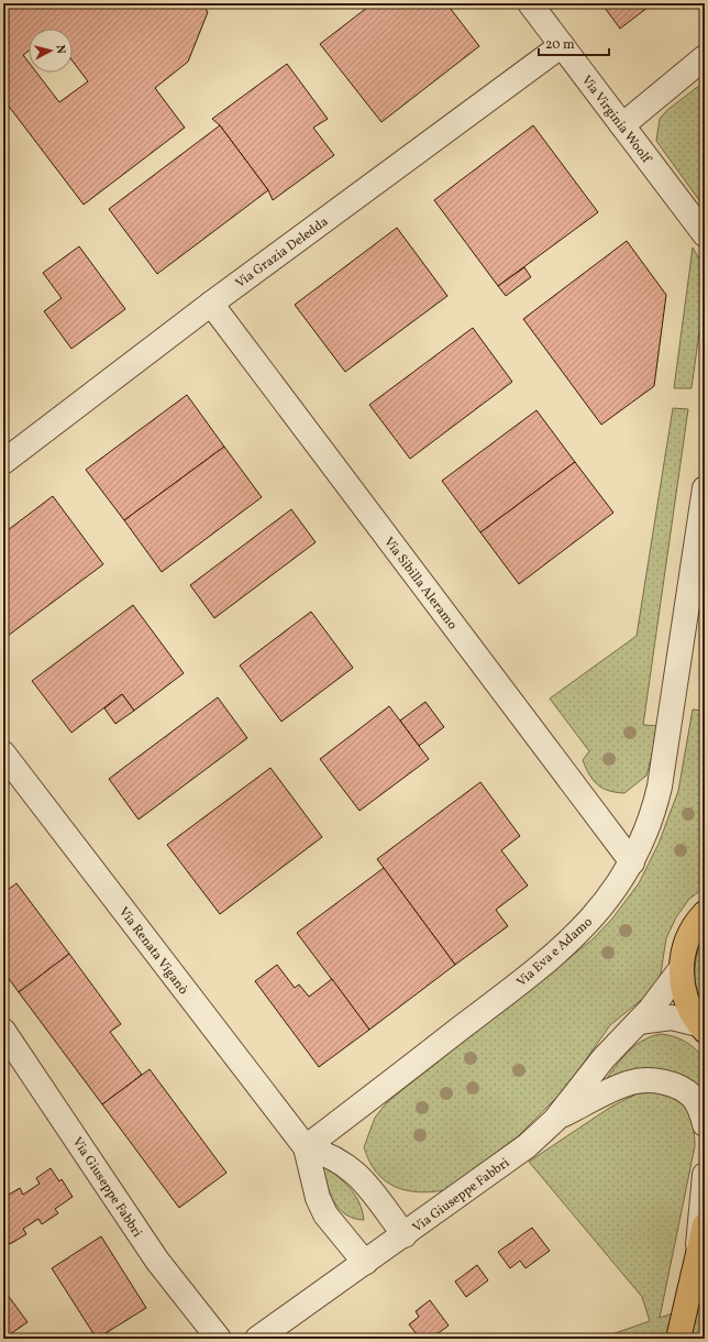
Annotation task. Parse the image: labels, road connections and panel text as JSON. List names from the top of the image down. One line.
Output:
{"streets":{"street":["Via Virginia Woolf","Via Grazia Deledda","Via Sibilla Aleramo","Via Renata Viganò","Via Eva e Adamo","Via Giuseppe Fabbri"]},"crossings":[["Via Virginia Woolf","Via Grazia Deledda"],["Via Grazia Deledda","Via Sibilla Aleramo"],["Via Sibilla Aleramo","Via Eva e Adamo"],["Via Renata Viganò","Via Eva e Adamo"],["Via Renata Viganò","Via Giuseppe Fabbri"]],"scale_bar":"20 m","north":"right"}
